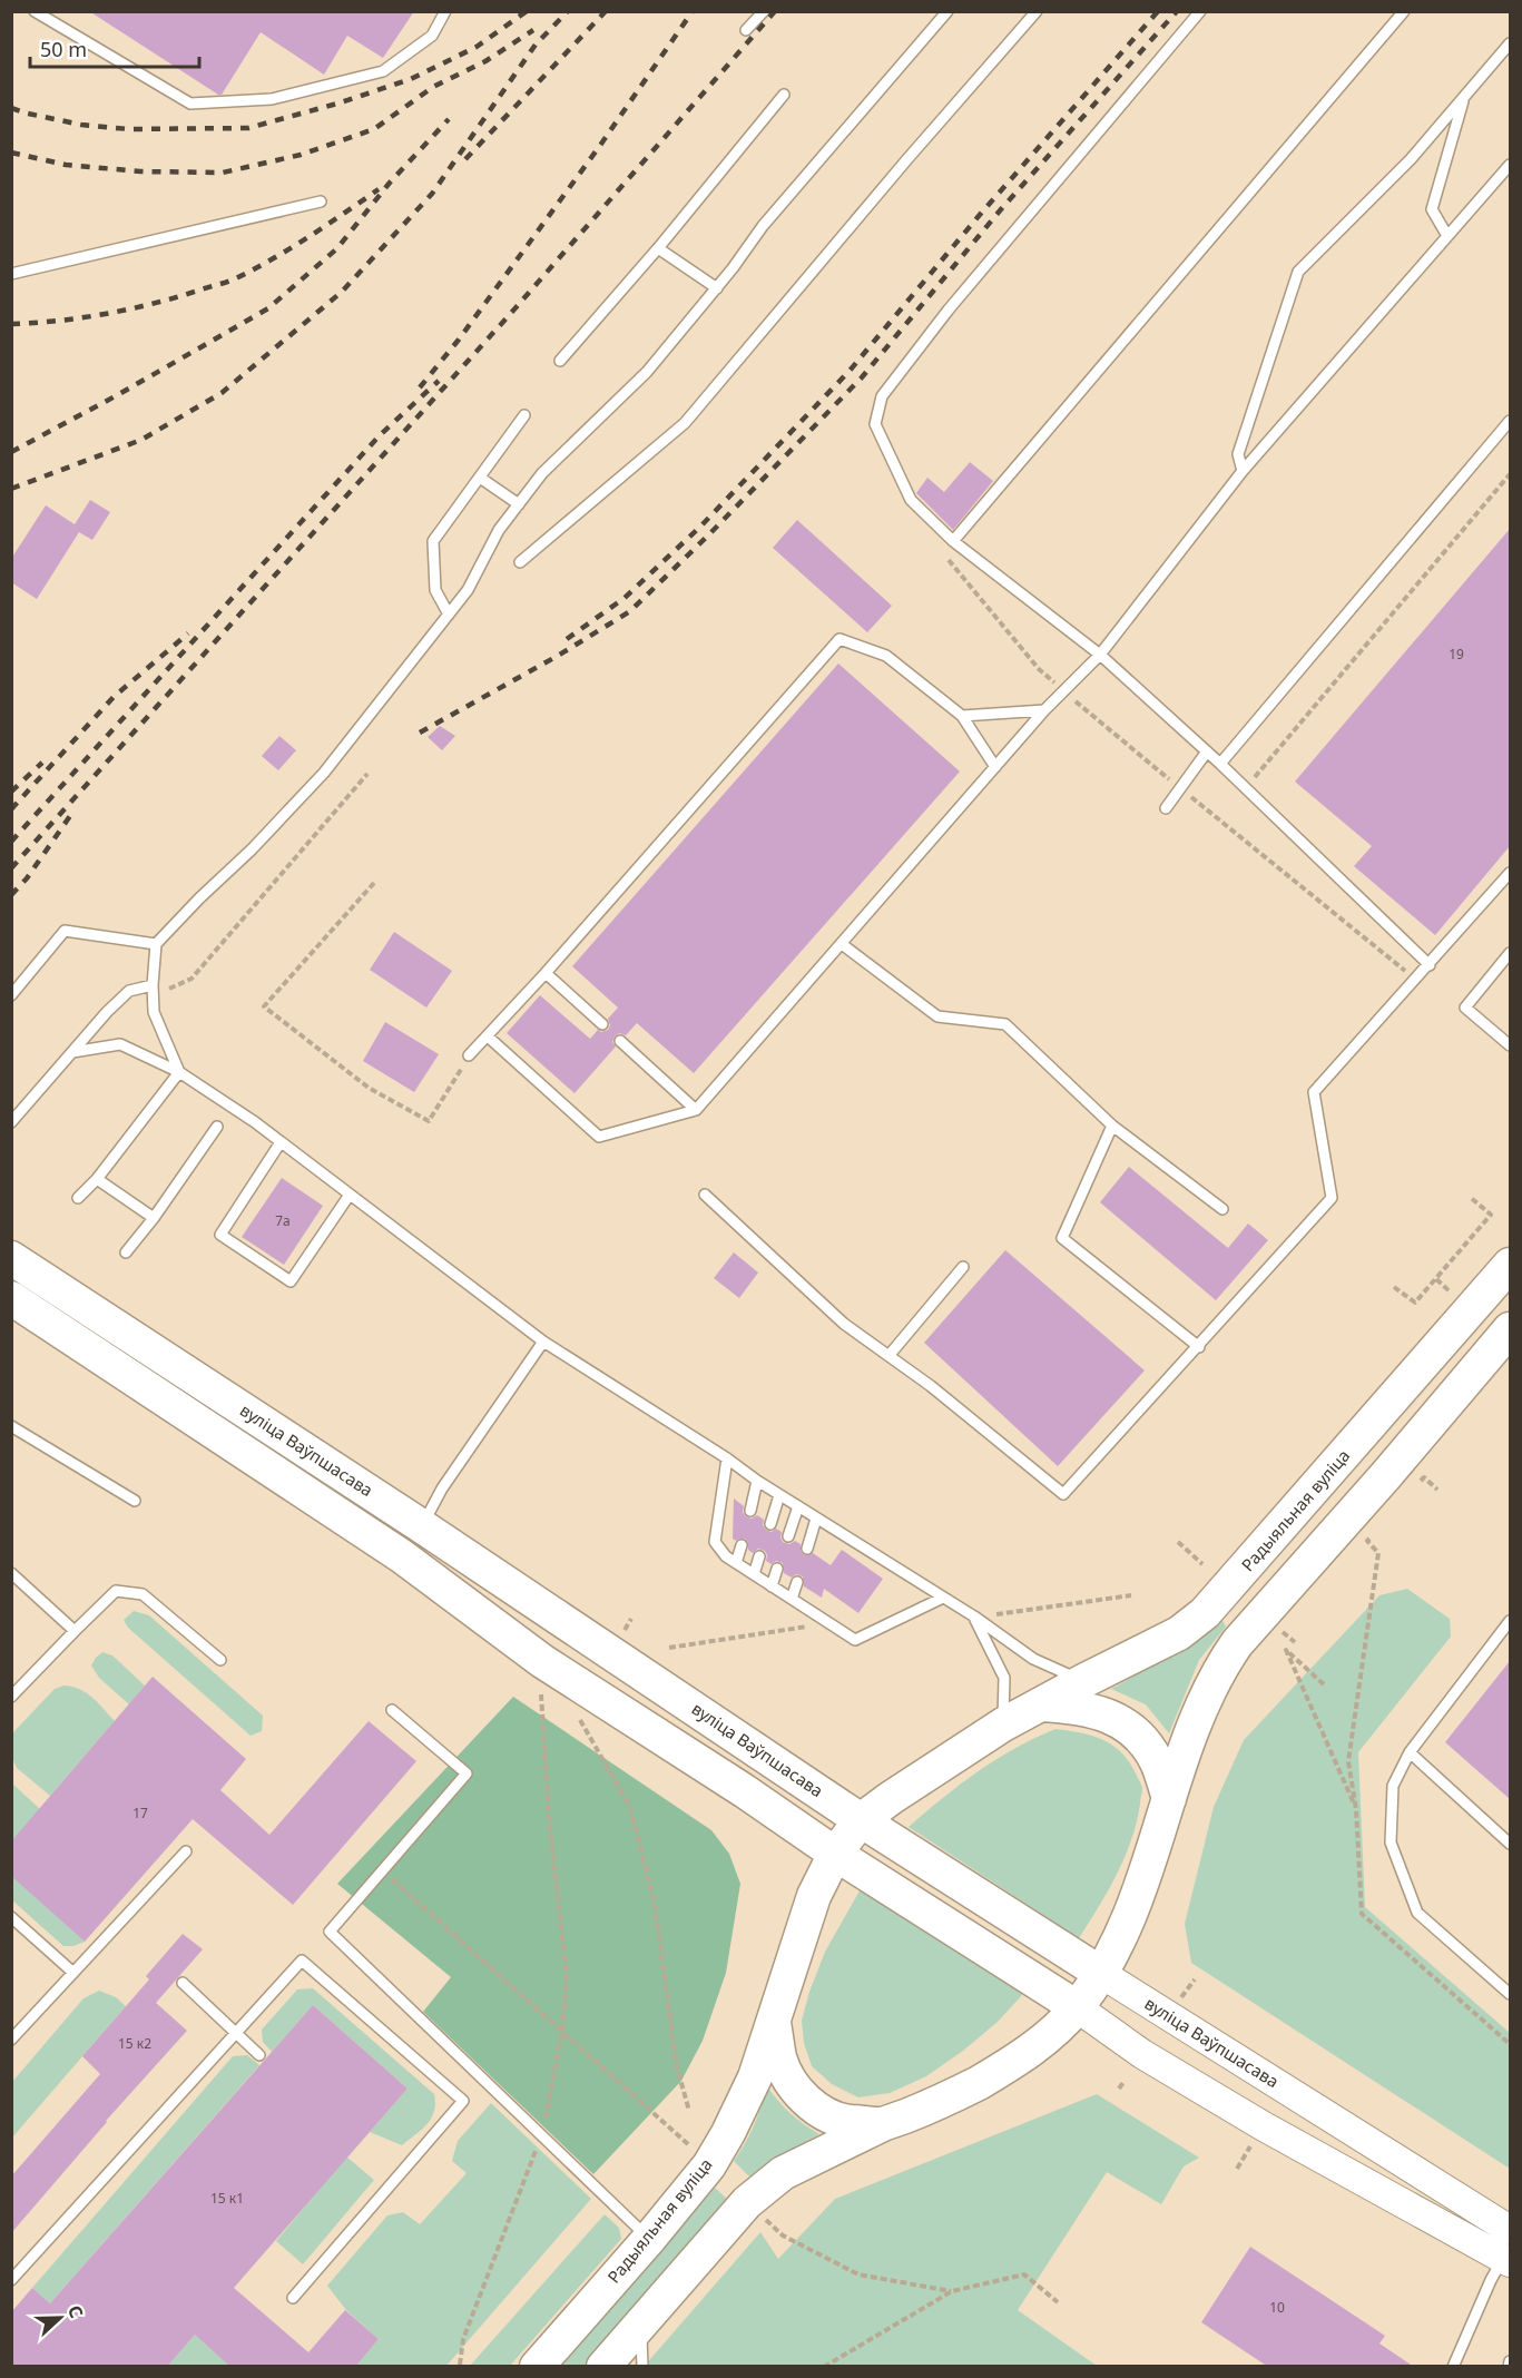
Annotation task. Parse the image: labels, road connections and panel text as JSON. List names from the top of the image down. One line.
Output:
{"streets":{"main road":["вуліца Ваўпшасава","Радыяльная вуліца"]},"crossings":[["вуліца Ваўпшасава","Радыяльная вуліца"]],"house_numbers":["19","7а","17","15 к2","15 к1","10"],"scale_bar":"50 m","north":"right"}
